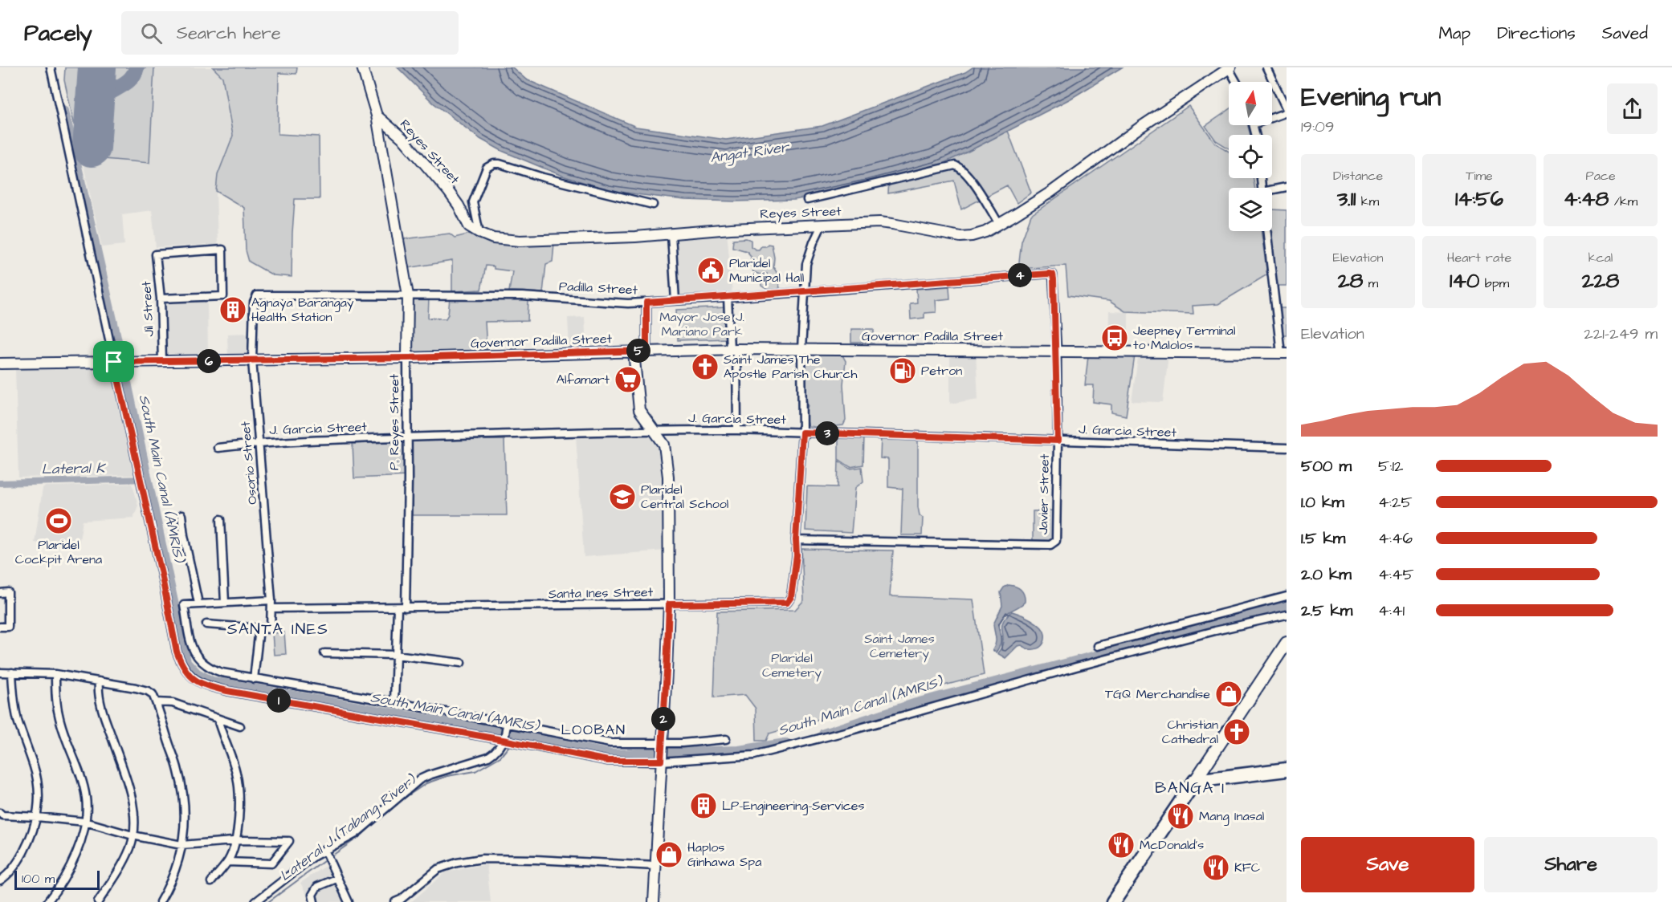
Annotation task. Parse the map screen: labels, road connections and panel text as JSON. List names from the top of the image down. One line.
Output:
{"streets":{"street":["Reyes Street","Padilla Street","Jil Street","Governor Padilla Street","J. Garcia Street","P. Reyes Street","Osorio Street","Javier Street","Santa Ines Street"]},"crossings":[["Reyes Street","P. Reyes Street"],["Reyes Street","Santa Ines Street"],["Padilla Street","P. Reyes Street"],["Padilla Street","Osorio Street"],["Padilla Street","Javier Street"],["Padilla Street","Santa Ines Street"],["Jil Street","Governor Padilla Street"],["Governor Padilla Street","P. Reyes Street"],["Governor Padilla Street","Osorio Street"],["Governor Padilla Street","Javier Street"],["Governor Padilla Street","Santa Ines Street"],["J. Garcia Street","P. Reyes Street"],["J. Garcia Street","Osorio Street"],["J. Garcia Street","Javier Street"],["J. Garcia Street","Santa Ines Street"],["P. Reyes Street","Santa Ines Street"],["Osorio Street","Santa Ines Street"],["Javier Street","Santa Ines Street"]],"districts":["SANTA INES","LOOBAN","BANGA I"],"water":["Angat River","Lateral K","South Main Canal (AMRIS)","Lateral J (Tabang River)"],"parks":["Mayor Jose J. Mariano Park","Saint James Cemetery","Plaridel Cemetery"],"places":{"public building":["Plaridel Municipal Hall"],"building":["Agnaya Barangay Health Station","LP-Engineering-Services"],"bus stop":["Jeepney Terminal to Malolos"],"church":["Saint James The Apostle Parish Church","Christian Cathedral"],"fuel station":["Petron"],"supermarket":["Alfamart"],"school or university":["Plaridel Central School"],"sports":["Plaridel Cockpit Arena"],"shop":["TGQ Merchandise","Haplos Ginhawa Spa"],"restaurant":["Mang Inasal","McDonald's","KFC"]},"scale_bar":"100 m","north":"top","page":{"header":"Pacely","search":"Search here","nav":["Map","Directions","Saved"],"heading":["Evening run","19:09"],"stats":[["Distance","3.11 km"],["Time","14:56"],["Pace","4:48 /km"],["Elevation","28 m"],["Heart rate","140 bpm"],["kcal","228"]],"pins":["4","5","6","3","1","2"],"chart":["Elevation","221–249 m"],"list":[{"name":"500 m","note":"5:12"},{"name":"1.0 km","note":"4:25"},{"name":"1.5 km","note":"4:46"},{"name":"2.0 km","note":"4:45"},{"name":"2.5 km","note":"4:41"}],"buttons":["Save","Share"],"scale":"100 m"}}
